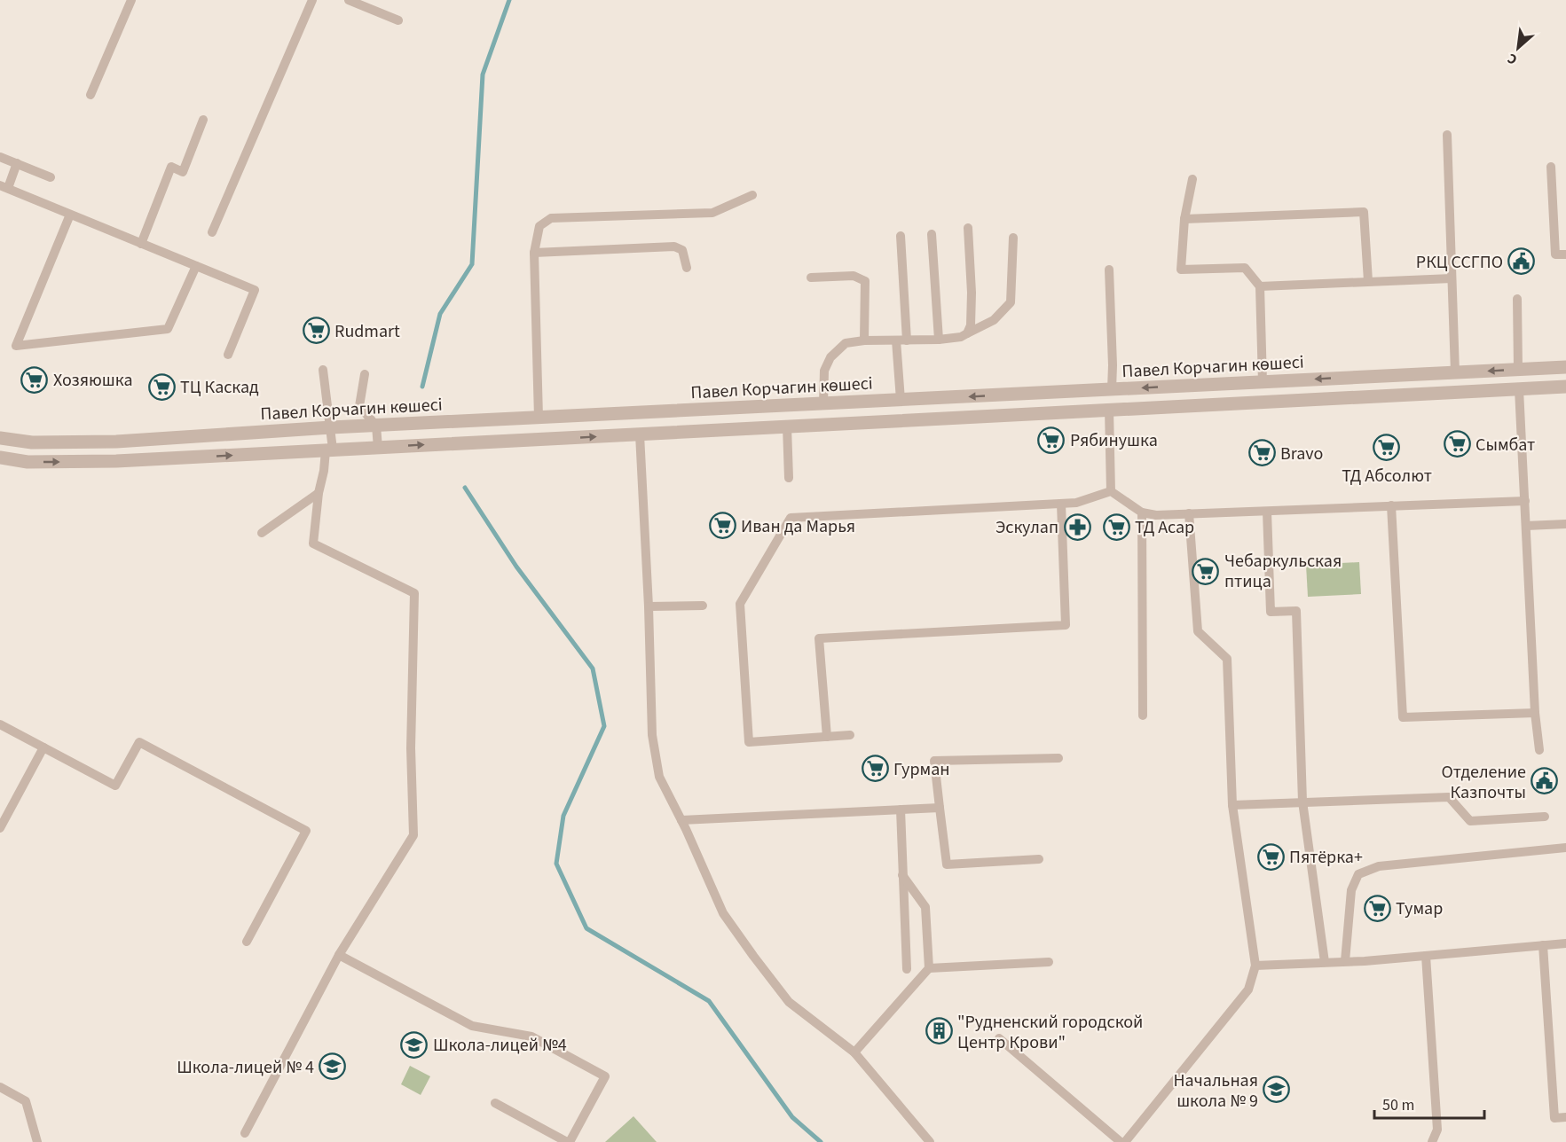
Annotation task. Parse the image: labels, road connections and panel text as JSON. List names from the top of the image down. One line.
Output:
{"streets":{"street":["Павел Корчагин көшесі"]},"places":{"public building":["РКЦ ССГПО","Отделение Казпочты"],"supermarket":["Rudmart","Хозяюшка","ТЦ Каскад","Рябинушка","Сымбат","ТД Абсолют","Bravo","Иван да Марья","ТД Асар","Чебаркульская птица","Гурман","Пятёрка+","Тумар"],"pharmacy":["Эскулап"],"building":["\"Рудненский городской Центр Крови\""],"school or university":["Школа-лицей №4","Школа-лицей № 4","Начальная школа № 9"]},"scale_bar":"50 m","north":"bottom left"}
